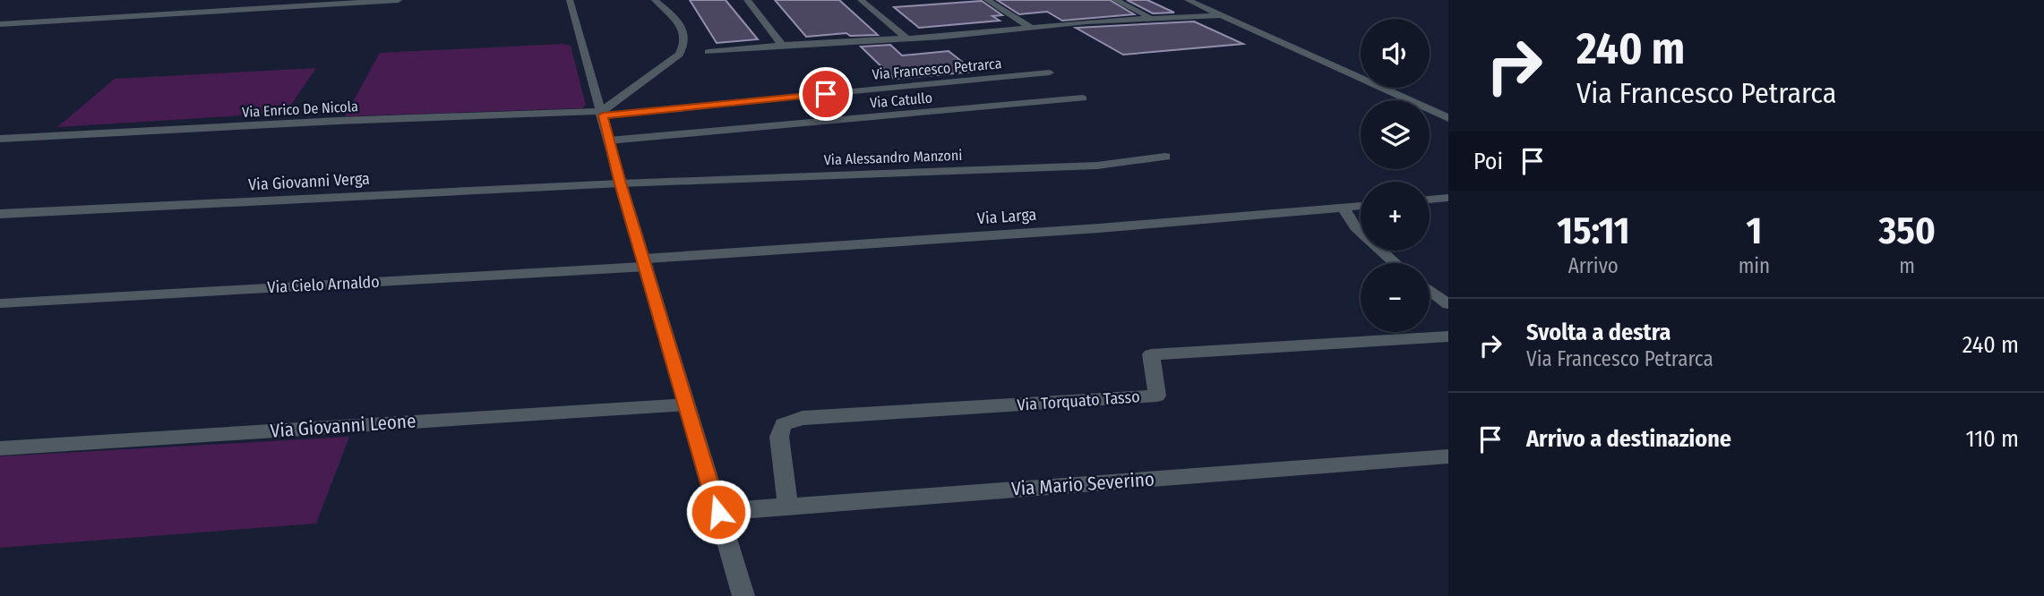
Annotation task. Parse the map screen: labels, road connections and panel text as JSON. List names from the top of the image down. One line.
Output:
{"streets":{"street":["Via Francesco Petrarca","Via Catullo","Via Enrico De Nicola","Via Alessandro Manzoni","Via Giovanni Verga","Via Larga","Via Cielo Arnaldo","Via Torquato Tasso","Via Giovanni Leone","Via Mario Severino"]},"crossings":[["Via Francesco Petrarca","Via Enrico De Nicola"],["Via Alessandro Manzoni","Via Giovanni Verga"],["Via Larga","Via Cielo Arnaldo"],["Via Torquato Tasso","Via Mario Severino"]],"page":{"turn":["240 m","Via Francesco Petrarca"],"map_buttons":["+","−"],"then":"Poi","eta":["15:11","Arrivo","1","min","350","m"],"list":[{"name":"Svolta a destra","note":"Via Francesco Petrarca","value":"240 m"},{"name":"Arrivo a destinazione","value":"110 m"}]}}
